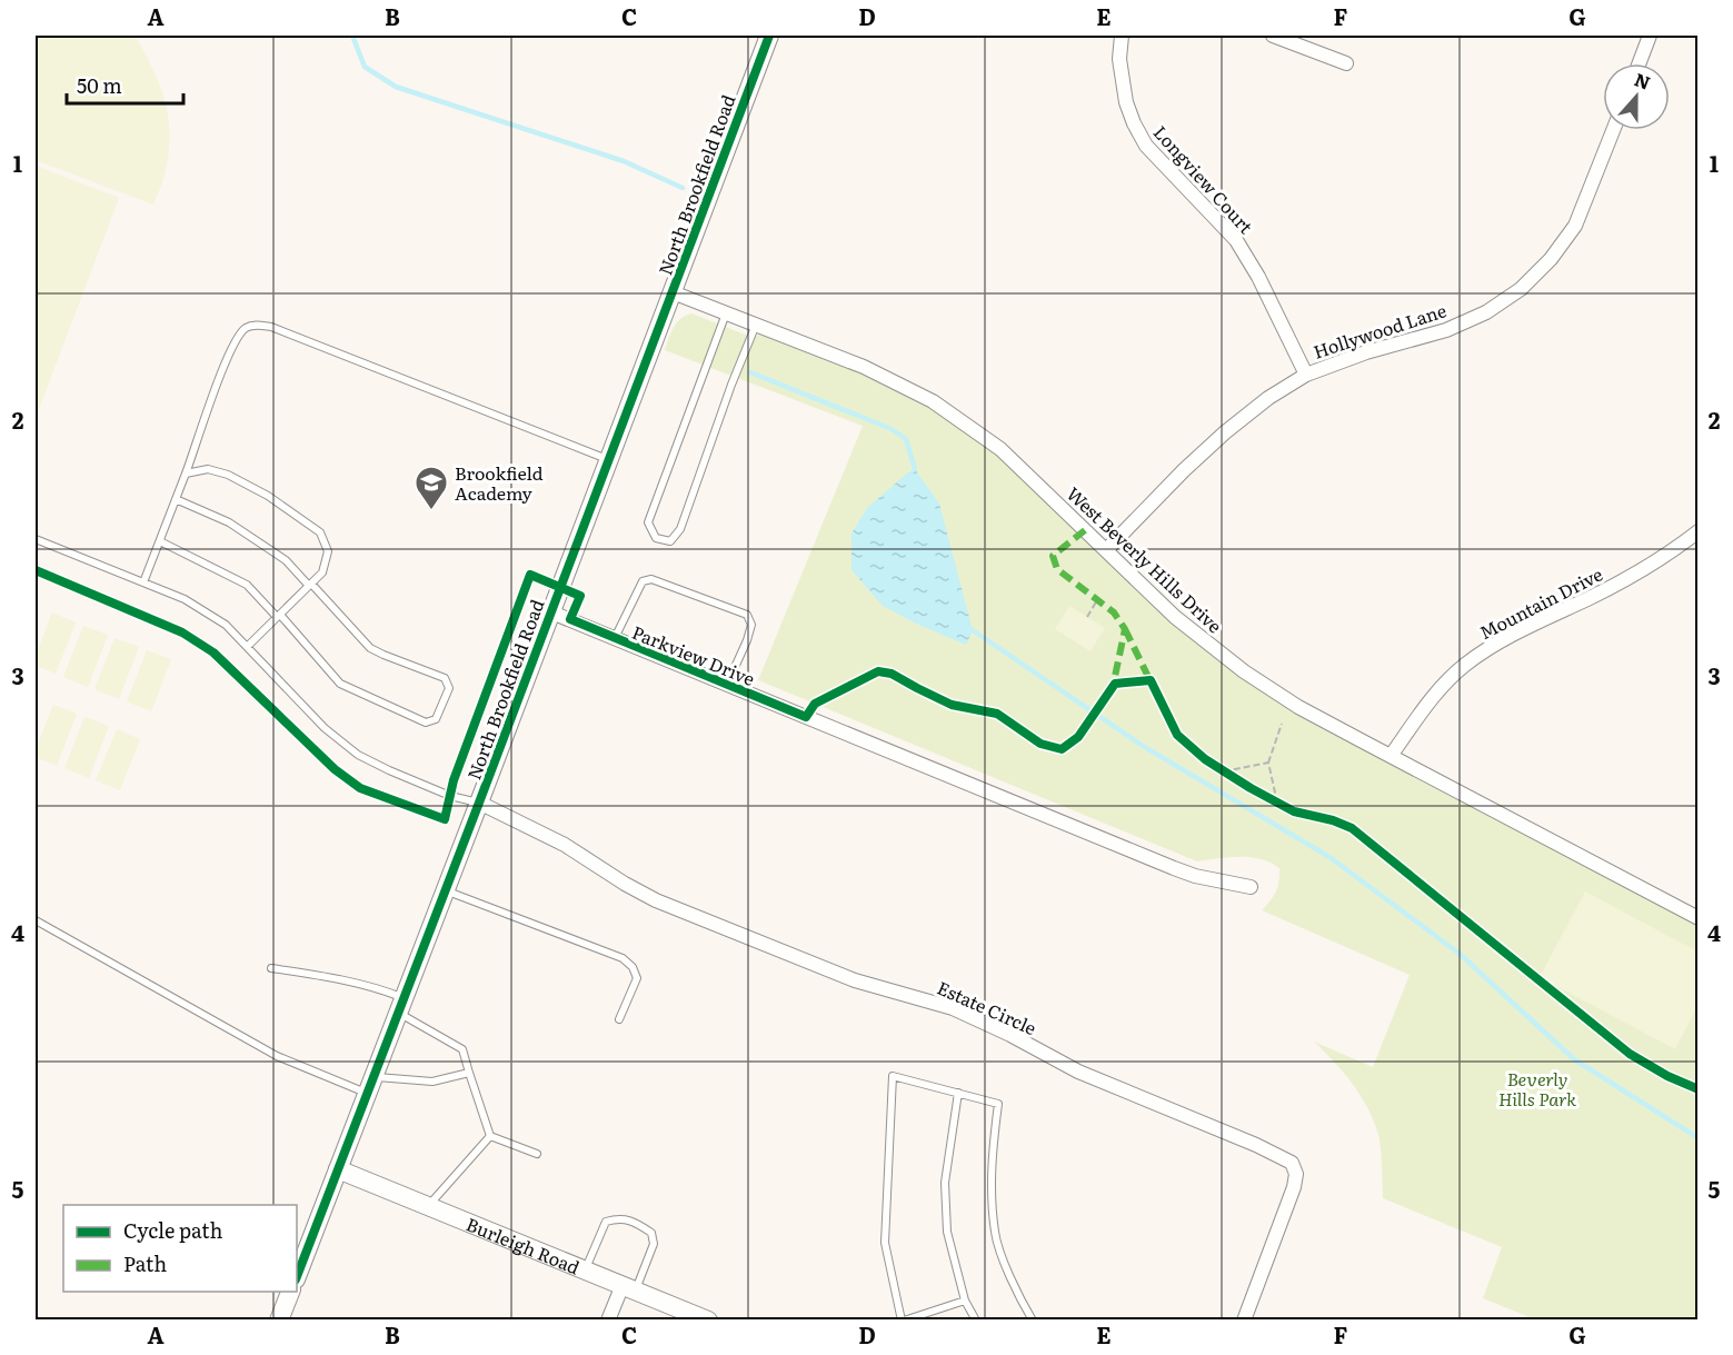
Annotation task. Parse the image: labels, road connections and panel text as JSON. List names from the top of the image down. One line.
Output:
{"streets":{"street":["Longview Court","North Brookfield Road","Hollywood Lane","West Beverly Hills Drive","Mountain Drive","Parkview Drive","Estate Circle","Burleigh Road"]},"crossings":[["Longview Court","Hollywood Lane"],["North Brookfield Road","West Beverly Hills Drive"],["North Brookfield Road","Parkview Drive"],["North Brookfield Road","Estate Circle"],["North Brookfield Road","Burleigh Road"],["Hollywood Lane","West Beverly Hills Drive"],["West Beverly Hills Drive","Mountain Drive"]],"parks":["Beverly Hills Park"],"places":{"school or university":["Brookfield Academy"]},"legend":["Cycle path","Path"],"scale_bar":"50 m","north":"top","grid":{"columns":["A","B","C","D","E","F","G"],"rows":["1","2","3","4","5"]}}
